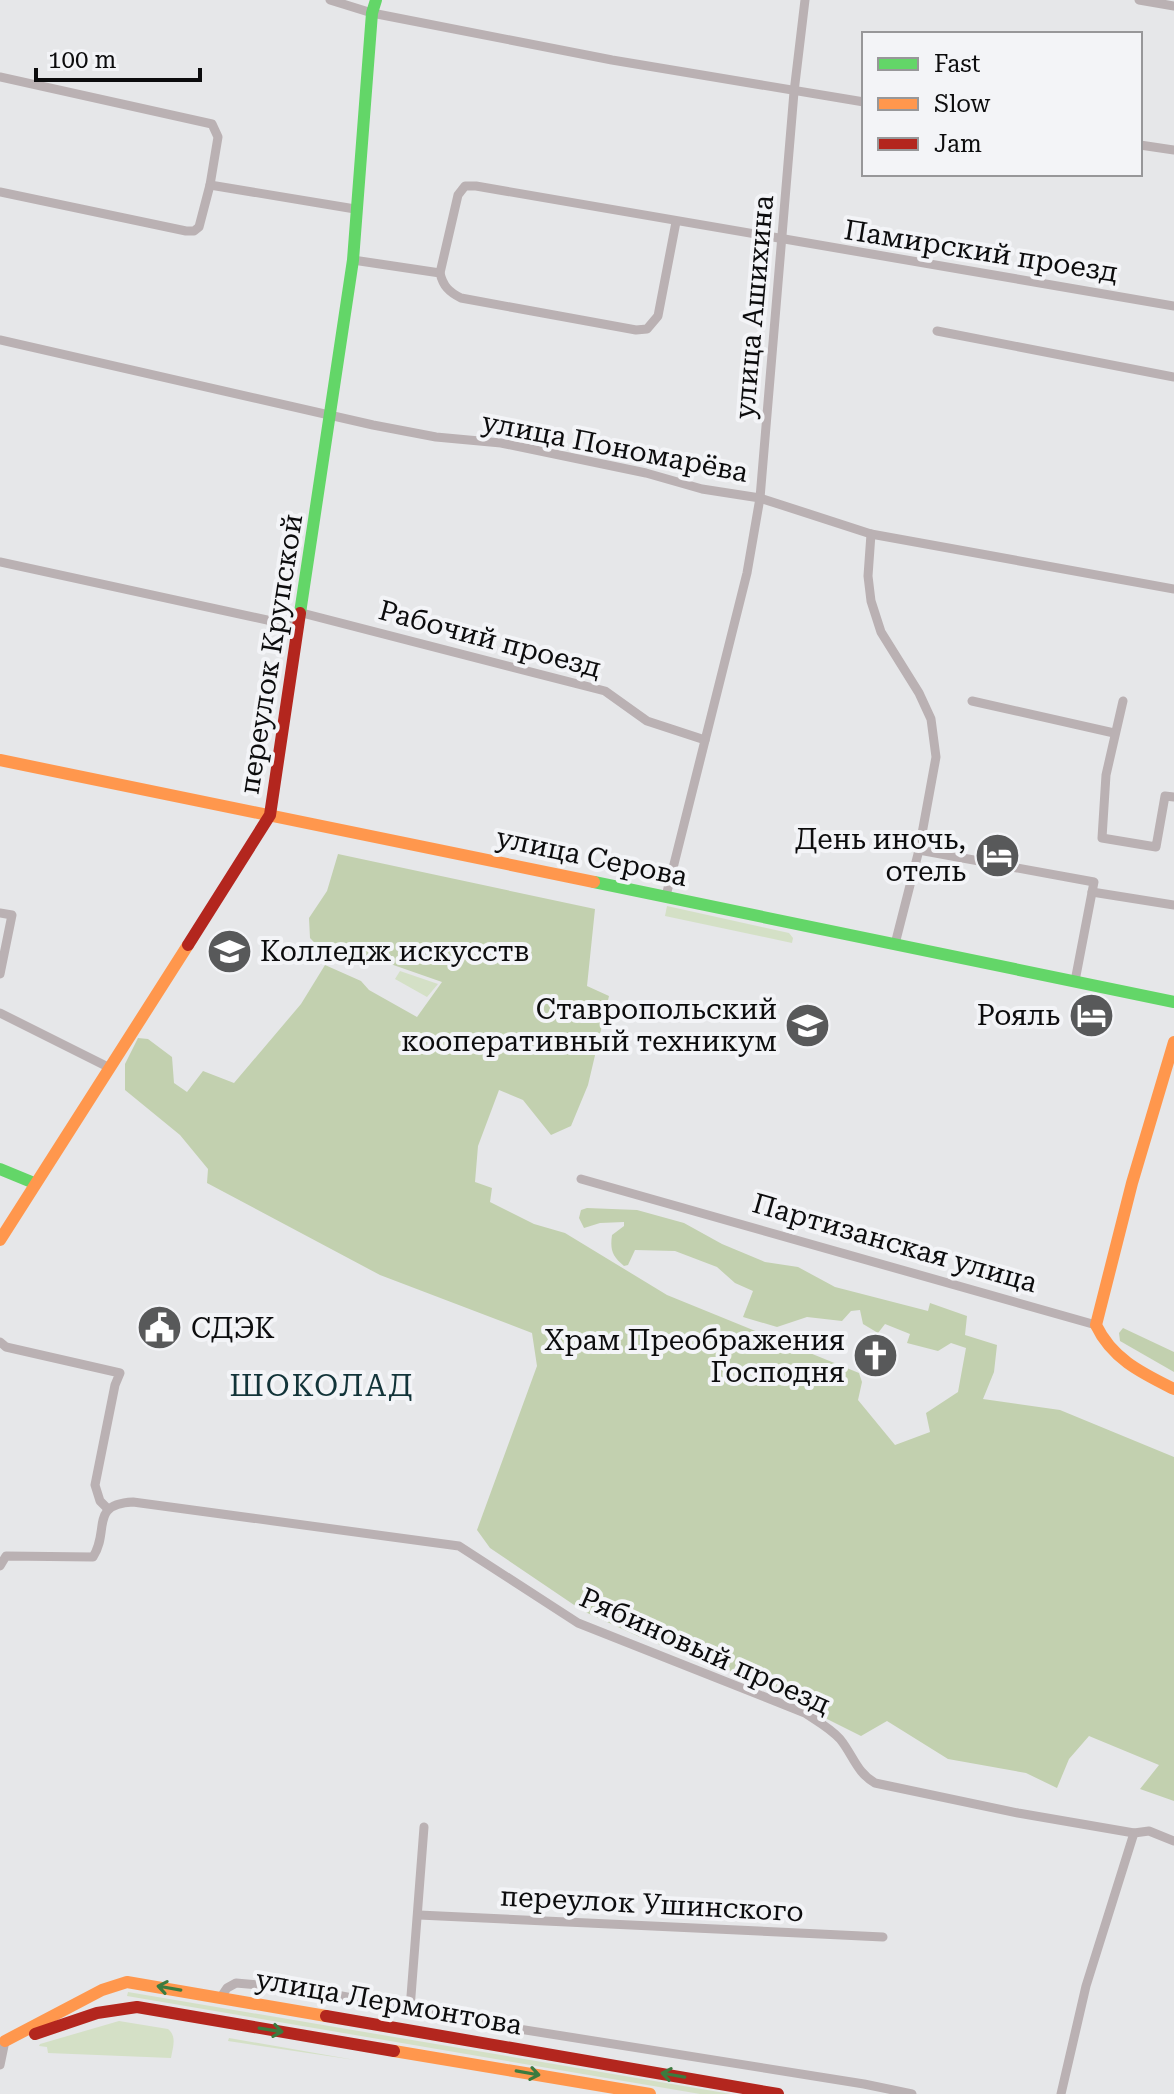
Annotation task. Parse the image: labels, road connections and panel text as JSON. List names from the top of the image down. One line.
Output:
{"streets":{"main road":["переулок Крупской","улица Серова","улица Лермонтова"],"street":["Памирский проезд","улица Ашихина","улица Пономарёва","Рабочий проезд","Партизанская улица","Рябиновый проезд","переулок Ушинского"]},"crossings":[["Памирский проезд","улица Ашихина"],["улица Ашихина","улица Пономарёва"],["улица Ашихина","Рабочий проезд"],["улица Ашихина","улица Серова"],["улица Пономарёва","переулок Крупской"],["Рабочий проезд","переулок Крупской"],["переулок Крупской","улица Серова"]],"districts":["ШОКОЛАД"],"places":{"hotel":["День иночь, отель","Рояль"],"school or university":["Колледж искусств","Ставропольский кооперативный техникум"],"public building":["СДЭК"],"church":["Храм Преображения Господня"]},"legend":["Fast","Slow","Jam"],"scale_bar":"100 m"}
